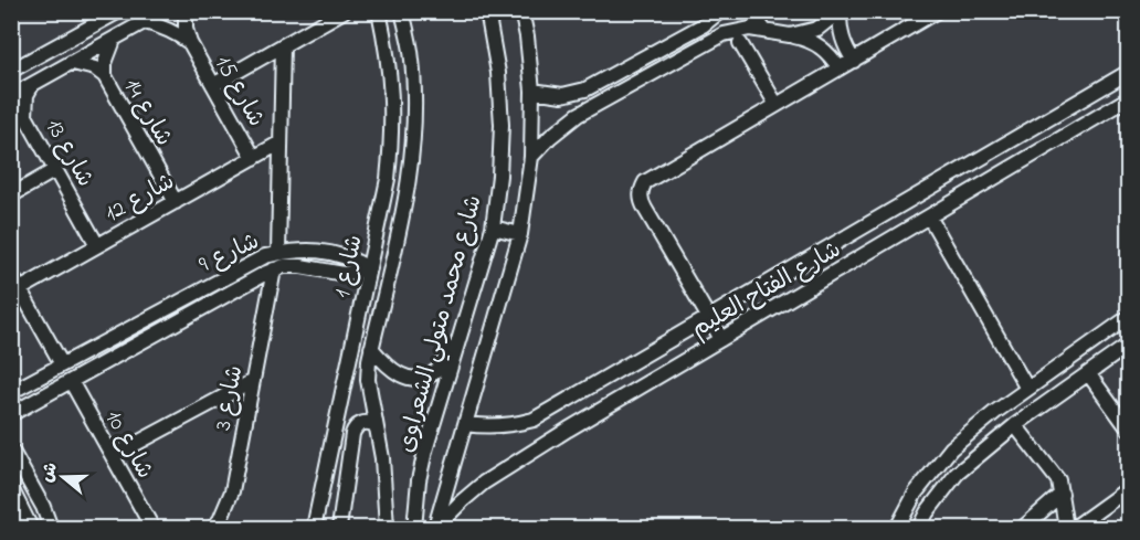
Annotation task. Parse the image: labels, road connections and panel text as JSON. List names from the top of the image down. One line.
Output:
{"streets":{"street":["شارع 15","شارع 14","شارع 13","شارع 12","شارع 9","شارع 1","شارع الفتاح العليم","شارع محمد متولي الشعراوى","شارع 3","شارع 10"]},"crossings":[["شارع 15","شارع 12"],["شارع 14","شارع 12"],["شارع 13","شارع 12"],["شارع 9","شارع 1"],["شارع 9","شارع 3"],["شارع 9","شارع 10"]],"north":"left"}
